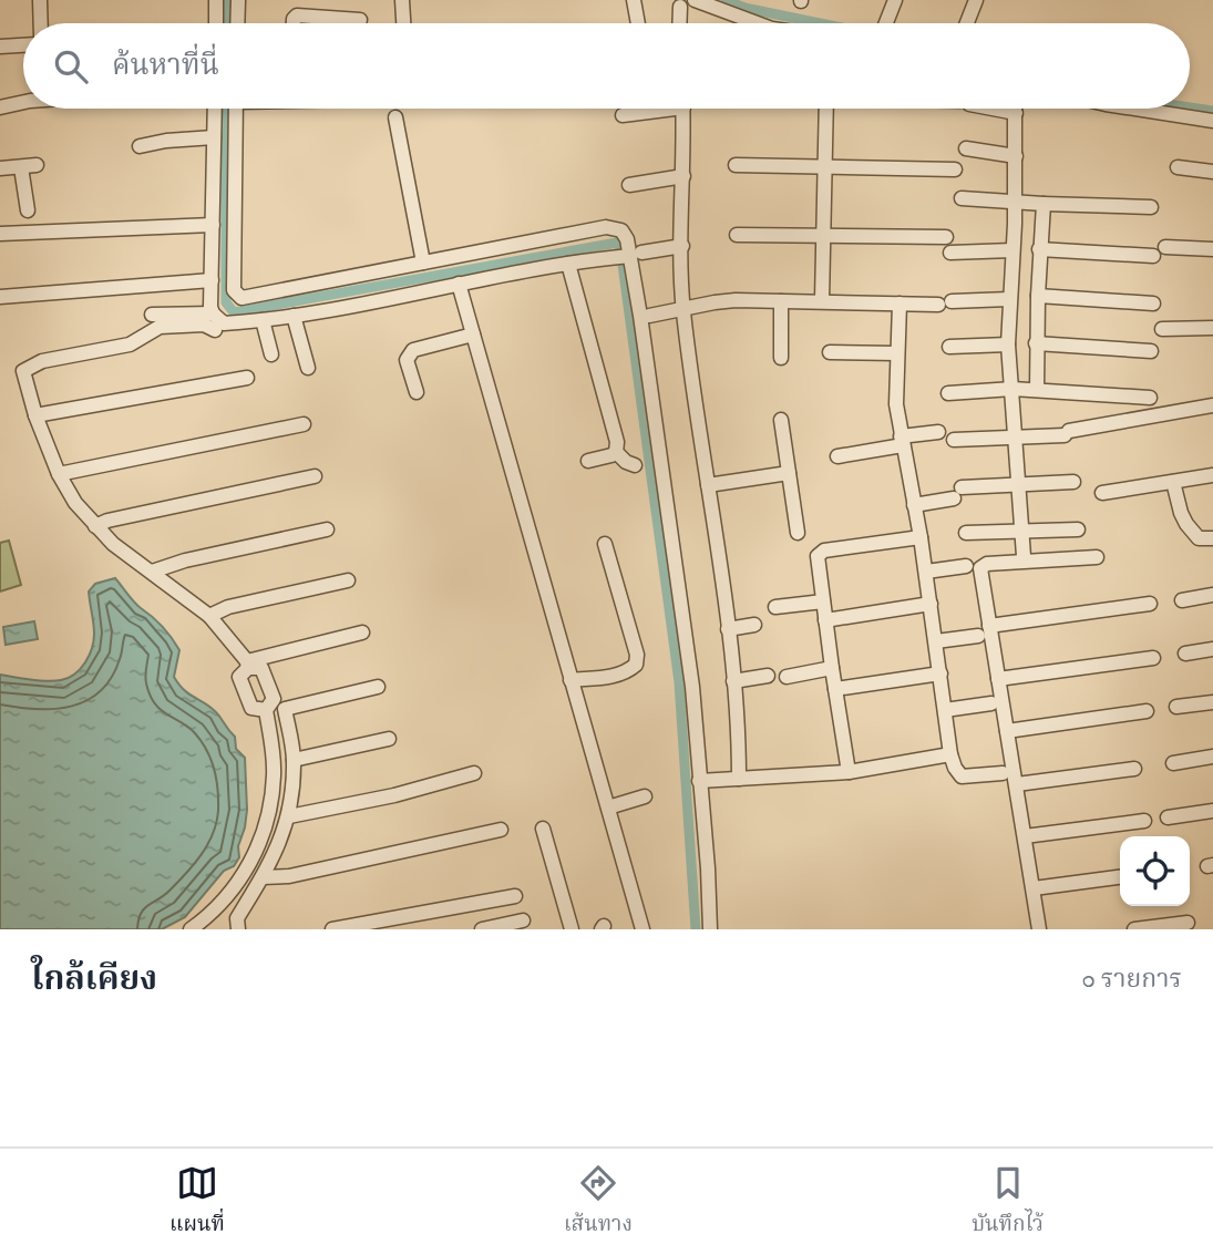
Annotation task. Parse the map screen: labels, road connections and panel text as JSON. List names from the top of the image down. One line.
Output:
{"page":{"search":"ค้นหาที่นี่","heading":["ใกล้เคียง","0 รายการ"],"nav":["แผนที่","เส้นทาง","บันทึกไว้"]}}
